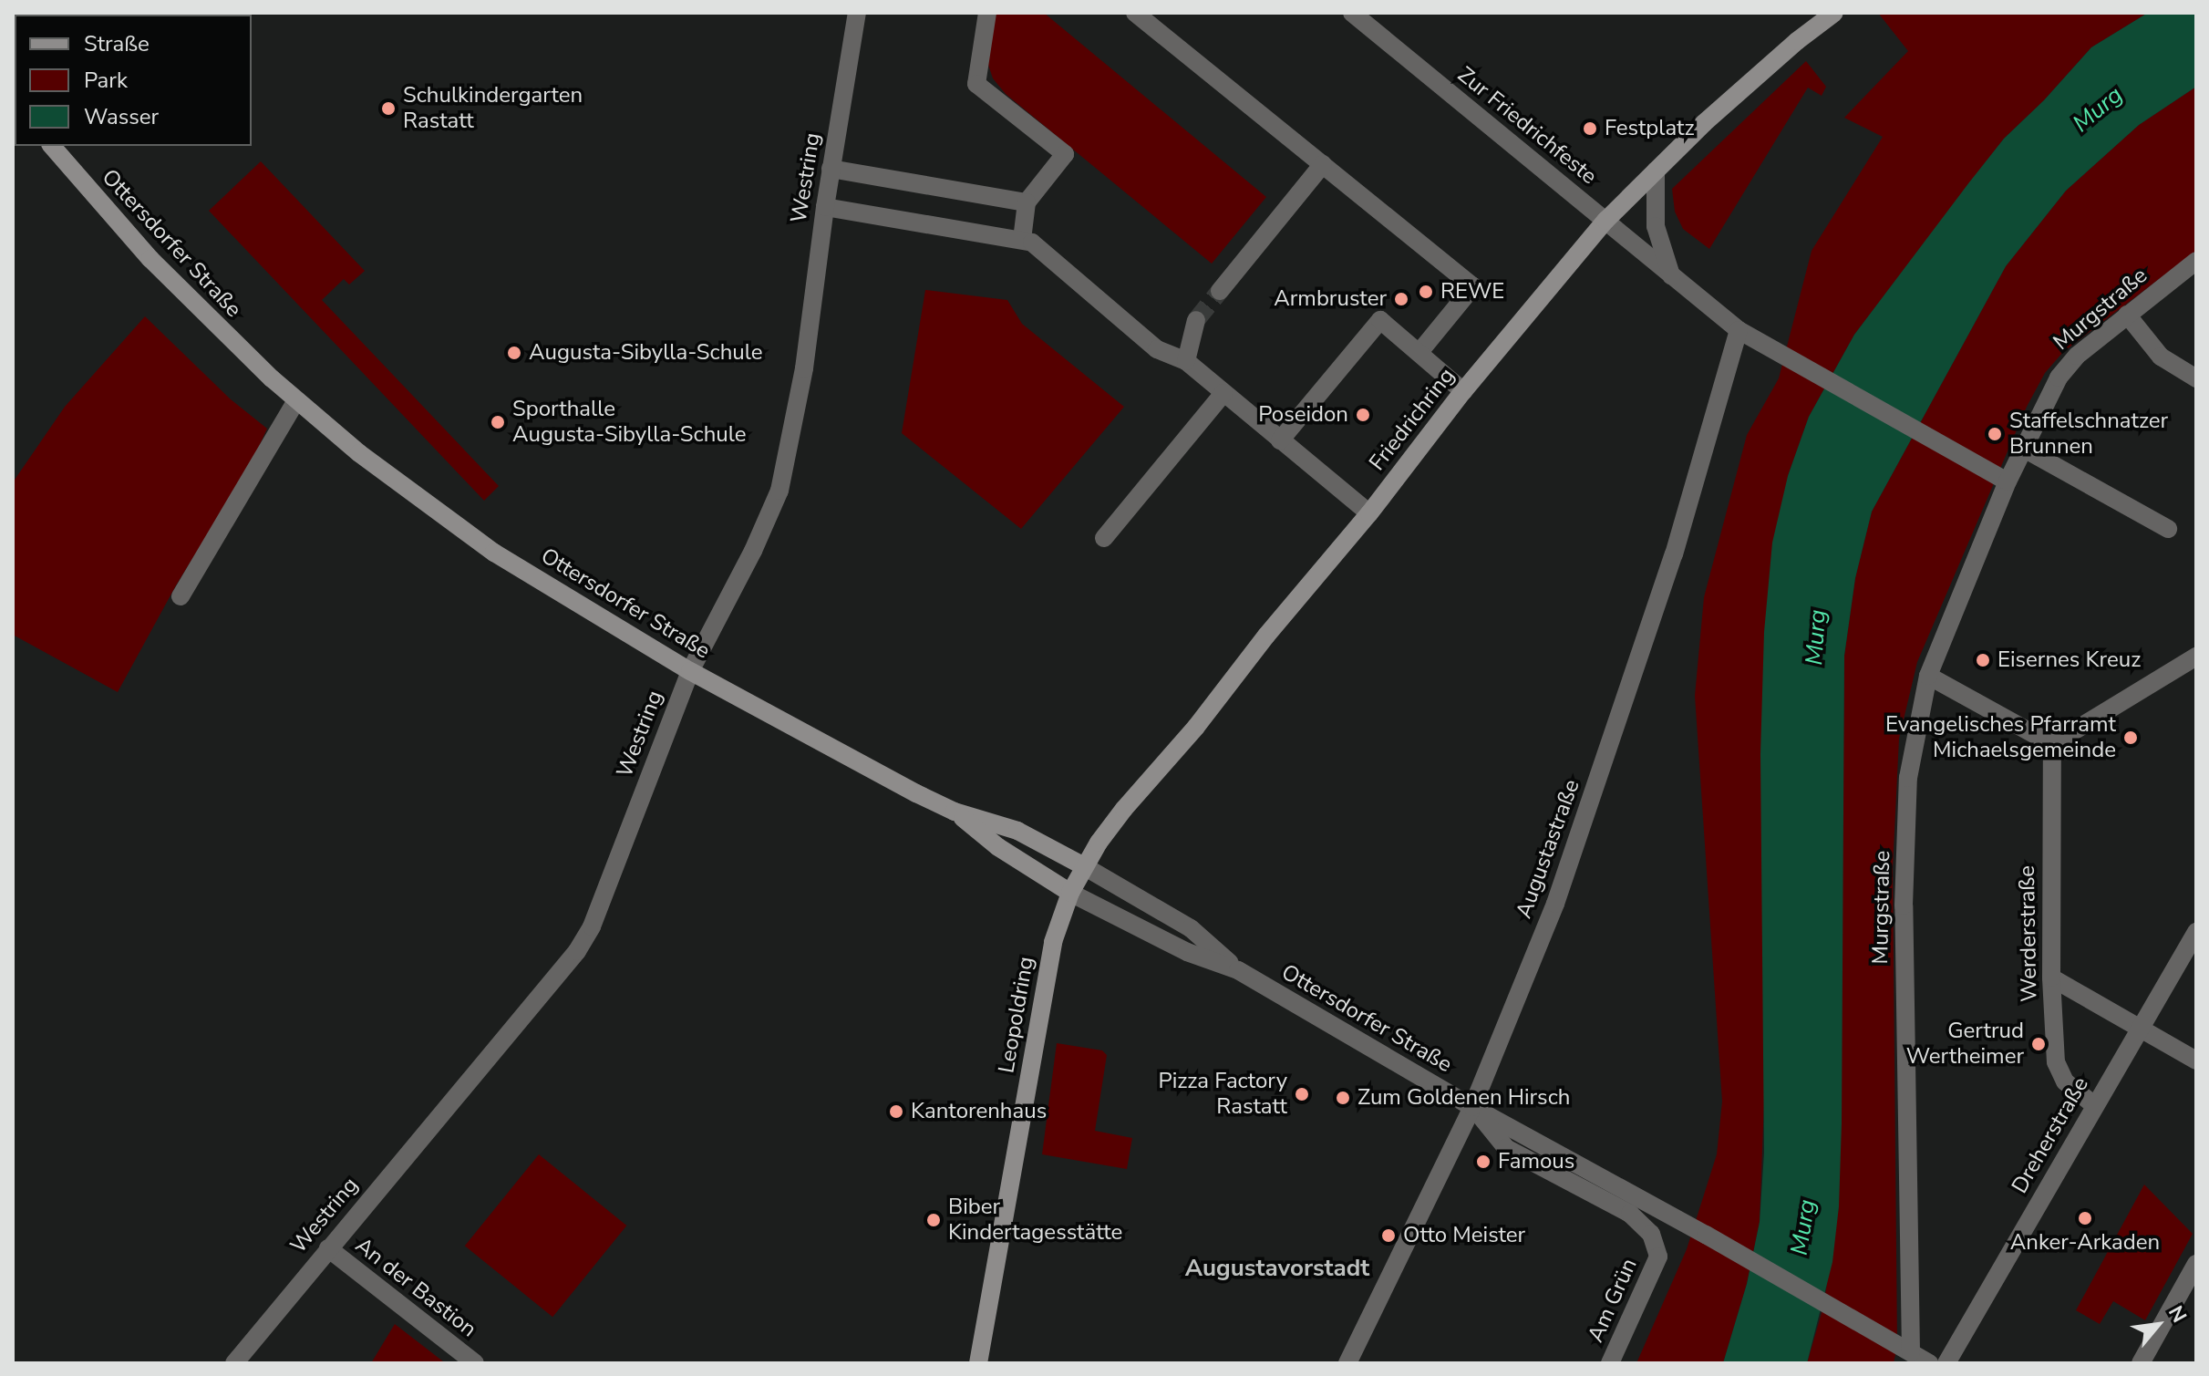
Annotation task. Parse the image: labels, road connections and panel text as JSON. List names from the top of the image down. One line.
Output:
{"streets":{"main road":["Ottersdorfer Straße","Friedrichring","Leopoldring"],"street":["Zur Friedrichfeste","Westring","Murgstraße","Augustastraße","Werderstraße","Dreherstraße","An der Bastion","Am Grün"]},"crossings":[["Zur Friedrichfeste","Murgstraße"],["Zur Friedrichfeste","Friedrichring"],["Zur Friedrichfeste","Augustastraße"],["Westring","Ottersdorfer Straße"],["Westring","An der Bastion"],["Ottersdorfer Straße","Murgstraße"],["Ottersdorfer Straße","Friedrichring"],["Ottersdorfer Straße","Augustastraße"],["Ottersdorfer Straße","Leopoldring"],["Ottersdorfer Straße","Am Grün"],["Friedrichring","Leopoldring"],["Werderstraße","Dreherstraße"]],"districts":["Augustavorstadt"],"water":["Murg"],"places":["Schulkindergarten Rastatt","Festplatz","REWE","Armbruster","Augusta-Sibylla-Schule","Poseidon","Sporthalle Augusta-Sibylla-Schule","Staffelschnatzer Brunnen","Eisernes Kreuz","Evangelisches Pfarramt Michaelsgemeinde","Gertrud Wertheimer","Pizza Factory Rastatt","Zum Goldenen Hirsch","Kantorenhaus","Famous","Anker-Arkaden","Biber Kindertagesstätte","Otto Meister"],"legend":["Straße","Park","Wasser"],"north":"top right"}
